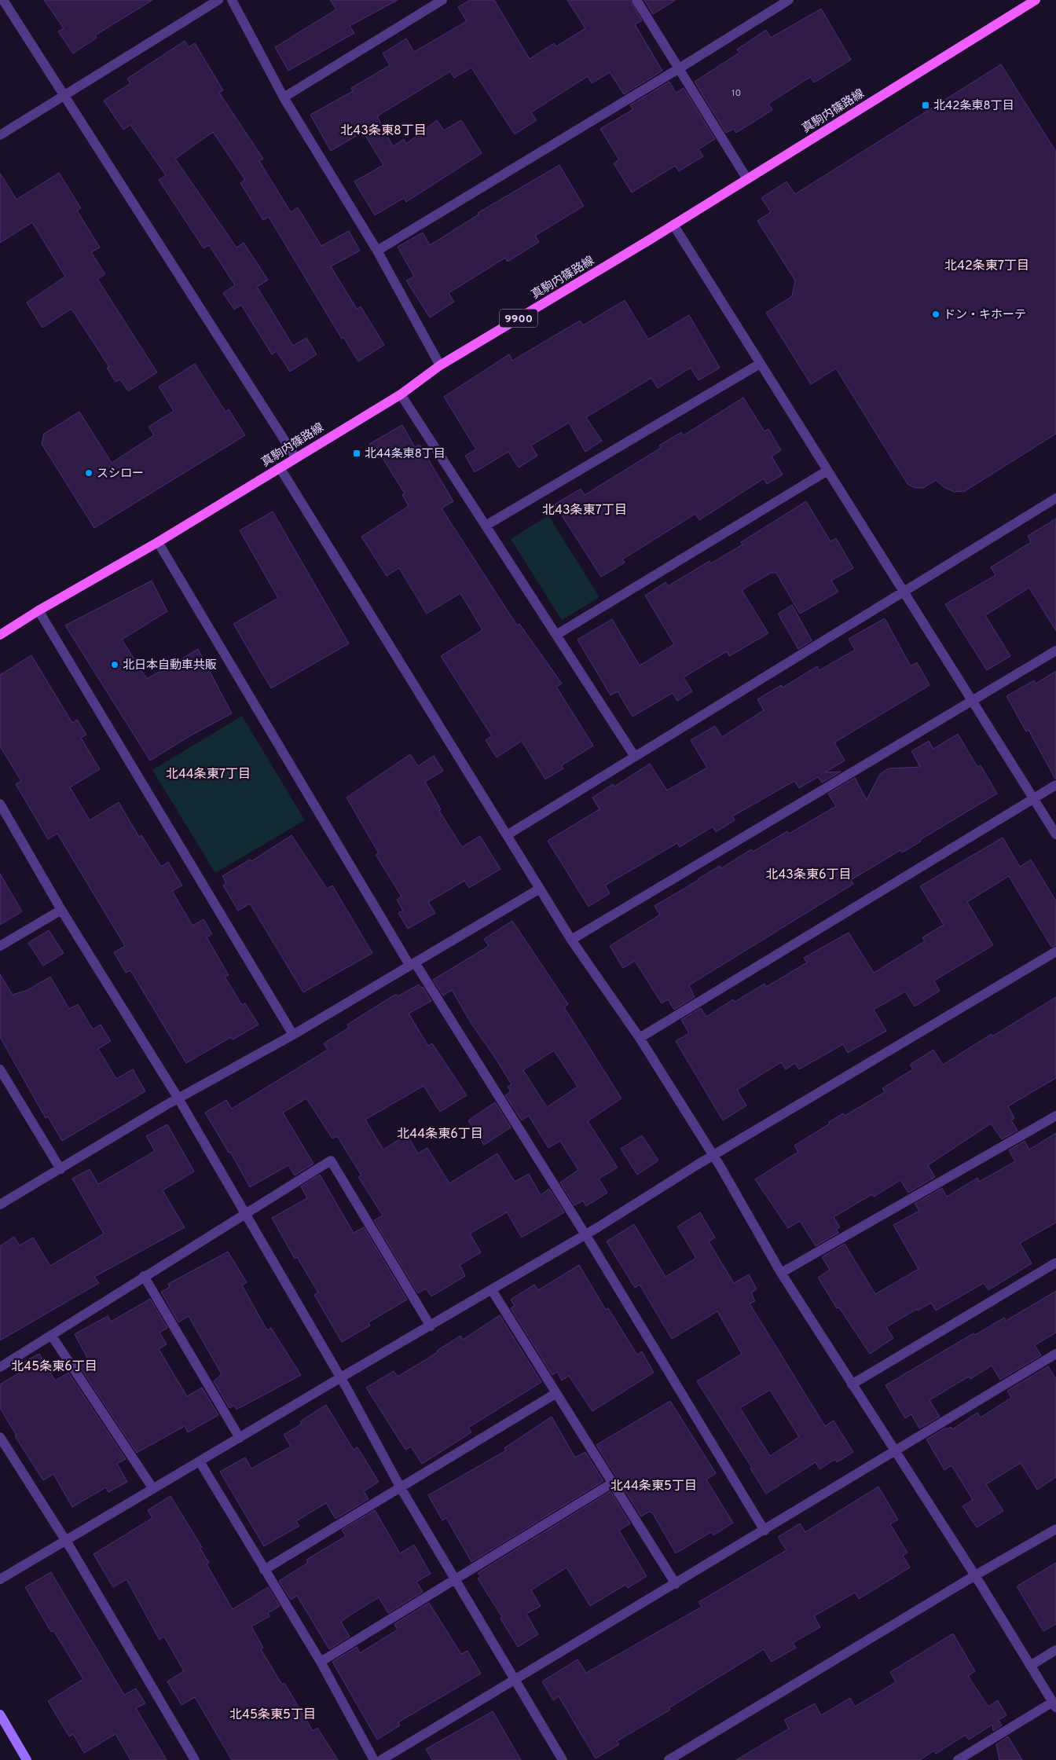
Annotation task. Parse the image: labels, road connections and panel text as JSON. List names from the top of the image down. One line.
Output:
{"streets":{"main road":["真駒内篠路線","9900"]},"districts":["北43条東8丁目","北42条東7丁目","北43条東7丁目","北44条東7丁目","北43条東6丁目","北44条東6丁目","北45条東6丁目","北44条東5丁目","北45条東5丁目"],"places":{"transit":["北42条東8丁目","北44条東8丁目"],"other":["ドン・キホーテ","スシロー","北日本自動車共販"]},"house_numbers":["10"]}
